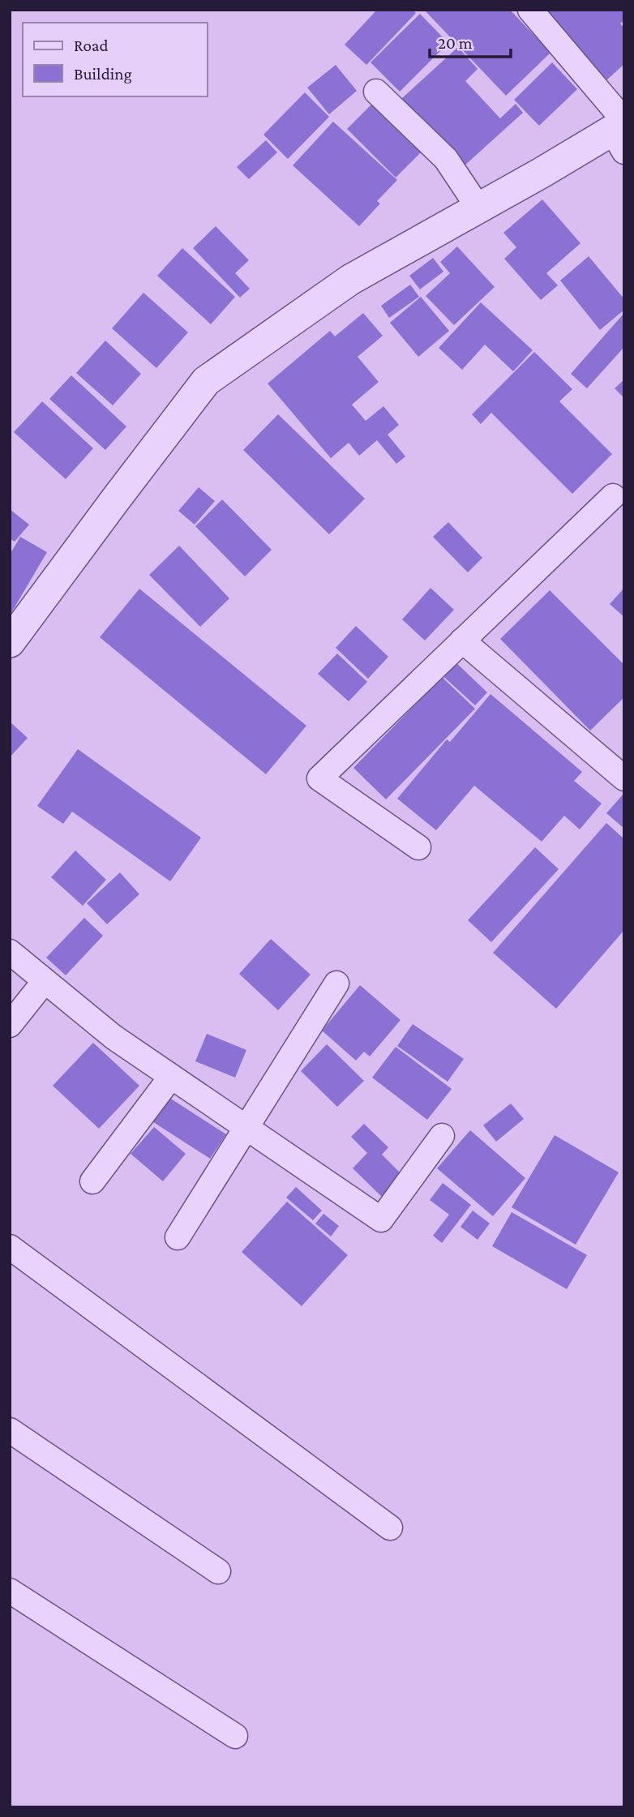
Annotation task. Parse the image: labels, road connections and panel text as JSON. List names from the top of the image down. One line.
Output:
{"legend":["Road","Building"],"scale_bar":"20 m"}
